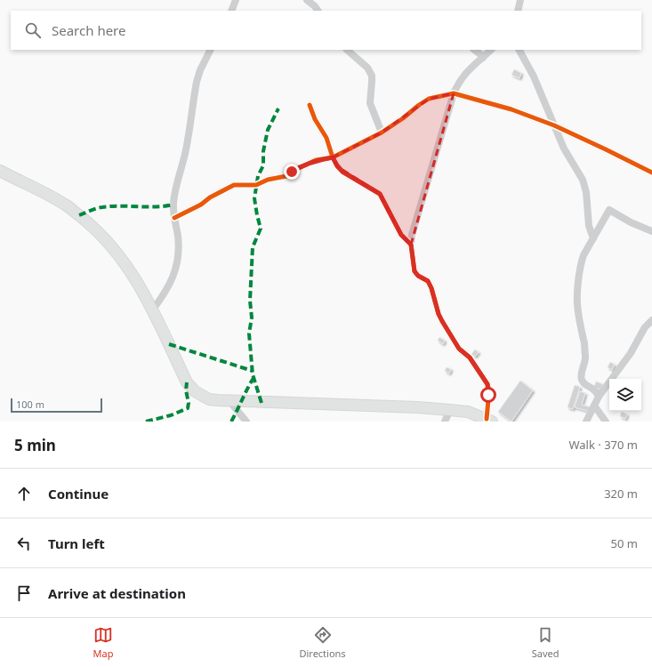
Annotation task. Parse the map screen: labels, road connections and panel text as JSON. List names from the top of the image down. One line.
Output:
{"scale_bar":"100 m","page":{"search":"Search here","scale":"100 m","heading":["5 min","Walk · 370 m"],"list":[["Continue","320 m"],["Turn left","50 m"],"Arrive at destination"],"nav":["Map","Directions","Saved"]}}
